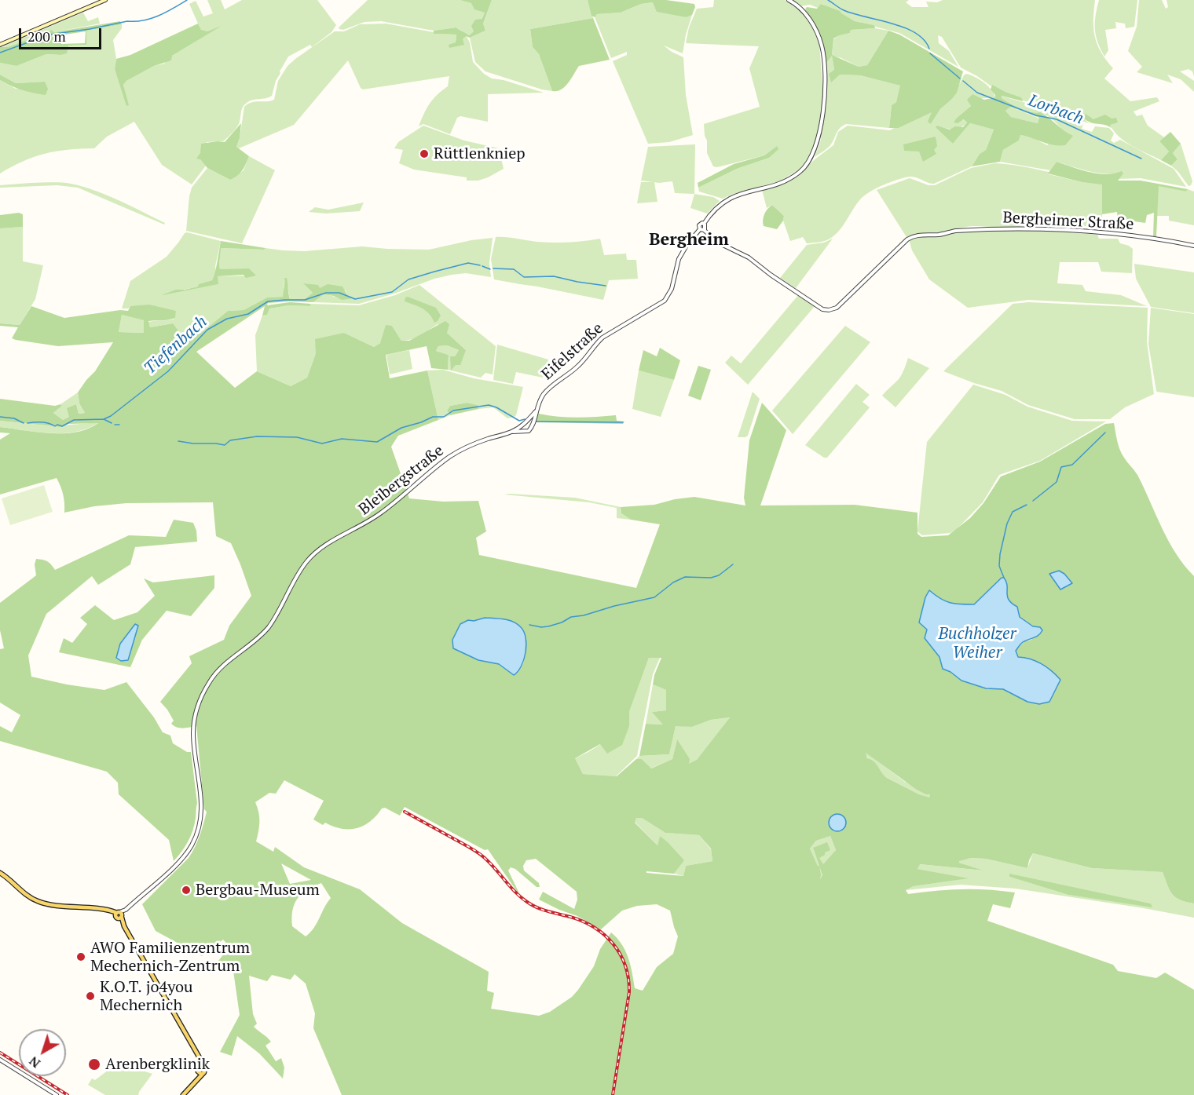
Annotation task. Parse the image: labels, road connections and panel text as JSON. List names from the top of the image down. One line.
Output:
{"streets":{"street":["Bergheimer Straße","Eifelstraße","Bleibergstraße"]},"crossings":[["Bergheimer Straße","Eifelstraße"],["Eifelstraße","Bleibergstraße"]],"districts":["Bergheim"],"water":["Lorbach","Tiefenbach","Buchholzer Weiher"],"places":["Rüttlenkniep","Bergbau-Museum","AWO Familienzentrum Mechernich-Zentrum","K.O.T. jo4you Mechernich","Arenbergklinik"],"scale_bar":"200 m","north":"bottom left"}
